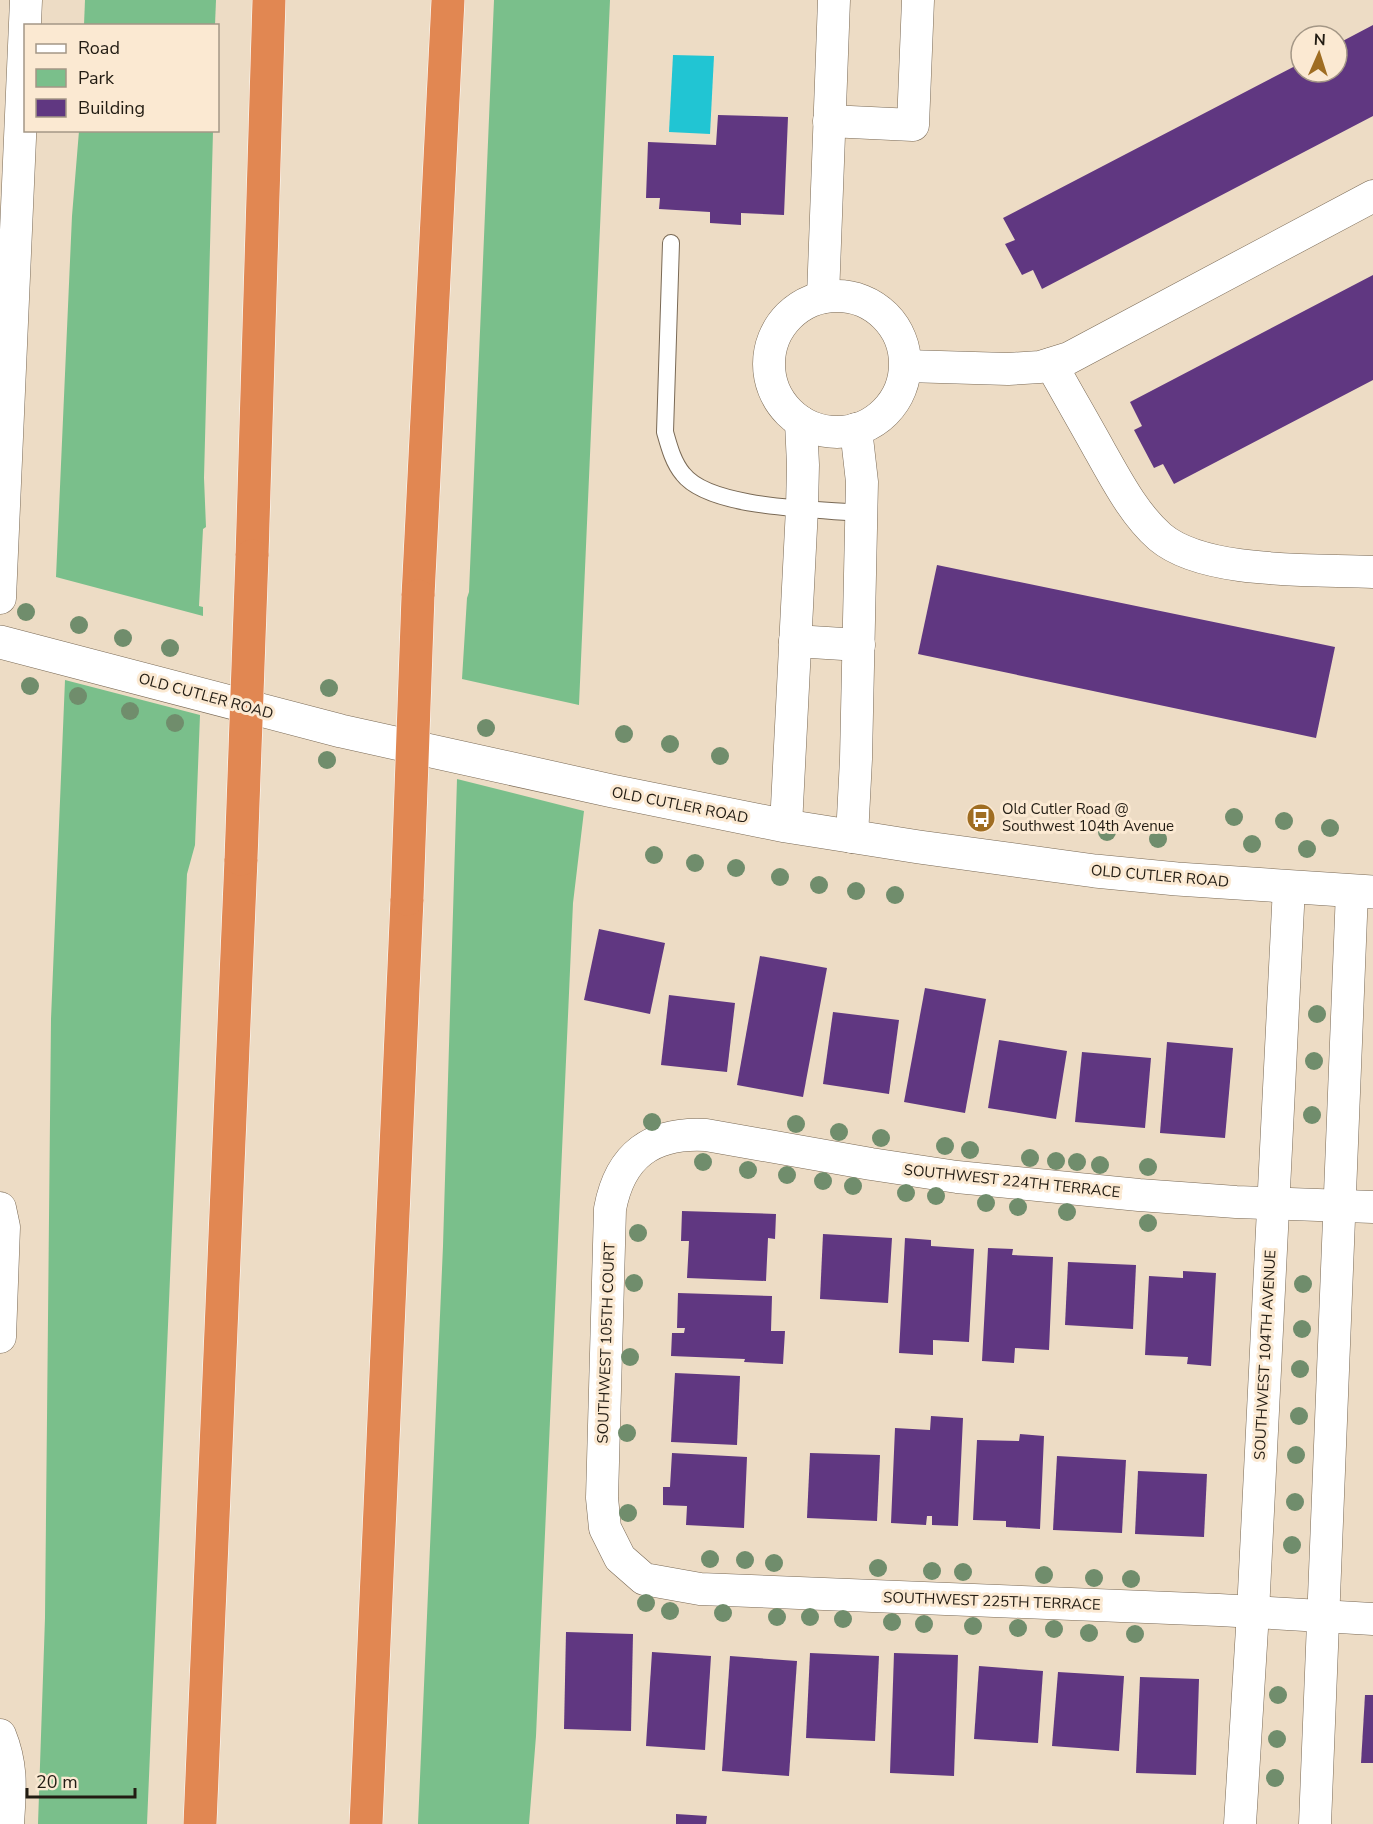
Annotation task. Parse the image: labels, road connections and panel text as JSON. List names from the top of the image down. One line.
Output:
{"streets":{"street":["OLD CUTLER ROAD","SOUTHWEST 224TH TERRACE","SOUTHWEST 105TH COURT","SOUTHWEST 104TH AVENUE","SOUTHWEST 225TH TERRACE"]},"crossings":[["OLD CUTLER ROAD","SOUTHWEST 104TH AVENUE"],["SOUTHWEST 224TH TERRACE","SOUTHWEST 105TH COURT"],["SOUTHWEST 224TH TERRACE","SOUTHWEST 104TH AVENUE"],["SOUTHWEST 105TH COURT","SOUTHWEST 225TH TERRACE"],["SOUTHWEST 104TH AVENUE","SOUTHWEST 225TH TERRACE"]],"places":{"bus stop":["Old Cutler Road @ Southwest 104th Avenue"]},"legend":["Road","Park","Building"],"scale_bar":"20 m","north":"top"}
